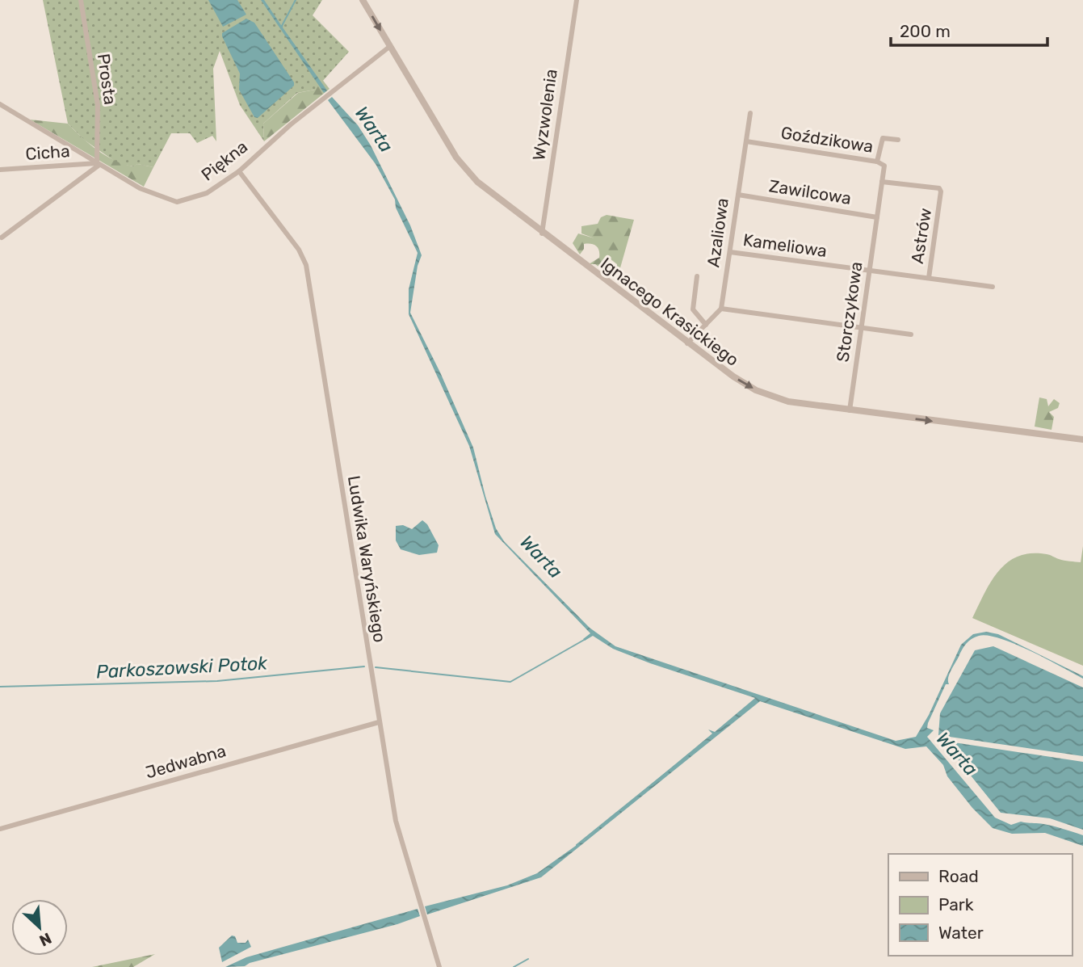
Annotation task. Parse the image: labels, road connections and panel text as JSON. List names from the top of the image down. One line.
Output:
{"streets":{"street":["Prosta","Wyzwolenia","Goździkowa","Cicha","Piękna","Zawilcowa","Azaliowa","Astrów","Kameliowa","Ignacego Krasickiego","Storczykowa","Ludwika Waryńskiego","Jedwabna"]},"crossings":[["Prosta","Cicha"],["Prosta","Piękna"],["Wyzwolenia","Ignacego Krasickiego"],["Goździkowa","Zawilcowa"],["Goździkowa","Azaliowa"],["Goździkowa","Astrów"],["Goździkowa","Storczykowa"],["Cicha","Piękna"],["Piękna","Ignacego Krasickiego"],["Piękna","Ludwika Waryńskiego"],["Zawilcowa","Azaliowa"],["Zawilcowa","Storczykowa"],["Azaliowa","Kameliowa"],["Astrów","Kameliowa"],["Kameliowa","Storczykowa"],["Ignacego Krasickiego","Storczykowa"],["Ludwika Waryńskiego","Jedwabna"]],"one_way":["Ignacego Krasickiego"],"water":["Warta","Parkoszowski Potok"],"legend":["Road","Park","Water"],"scale_bar":"200 m","north":"bottom right"}
